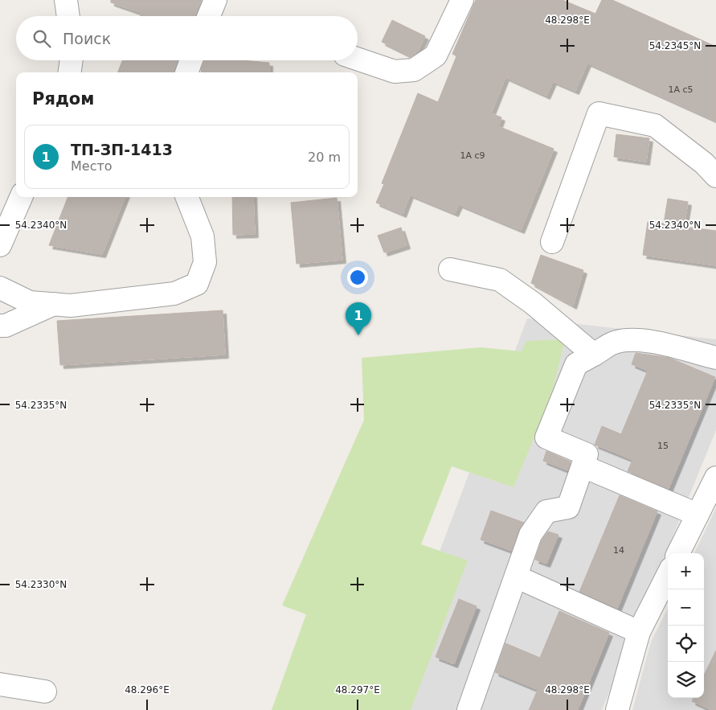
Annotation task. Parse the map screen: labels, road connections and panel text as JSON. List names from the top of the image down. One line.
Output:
{"house_numbers":["1А с5","1А с9","15","14"],"page":{"search":"Поиск","heading":"Рядом","list":[{"mark":"1","name":"ТП-ЗП-1413","note":"Место","value":"20 m"}],"pins":"1","map_buttons":["+","−"]},"coordinates":["48.298°E","54.2345°N","54.2340°N","54.2335°N","54.2330°N","48.296°E","48.297°E"]}
